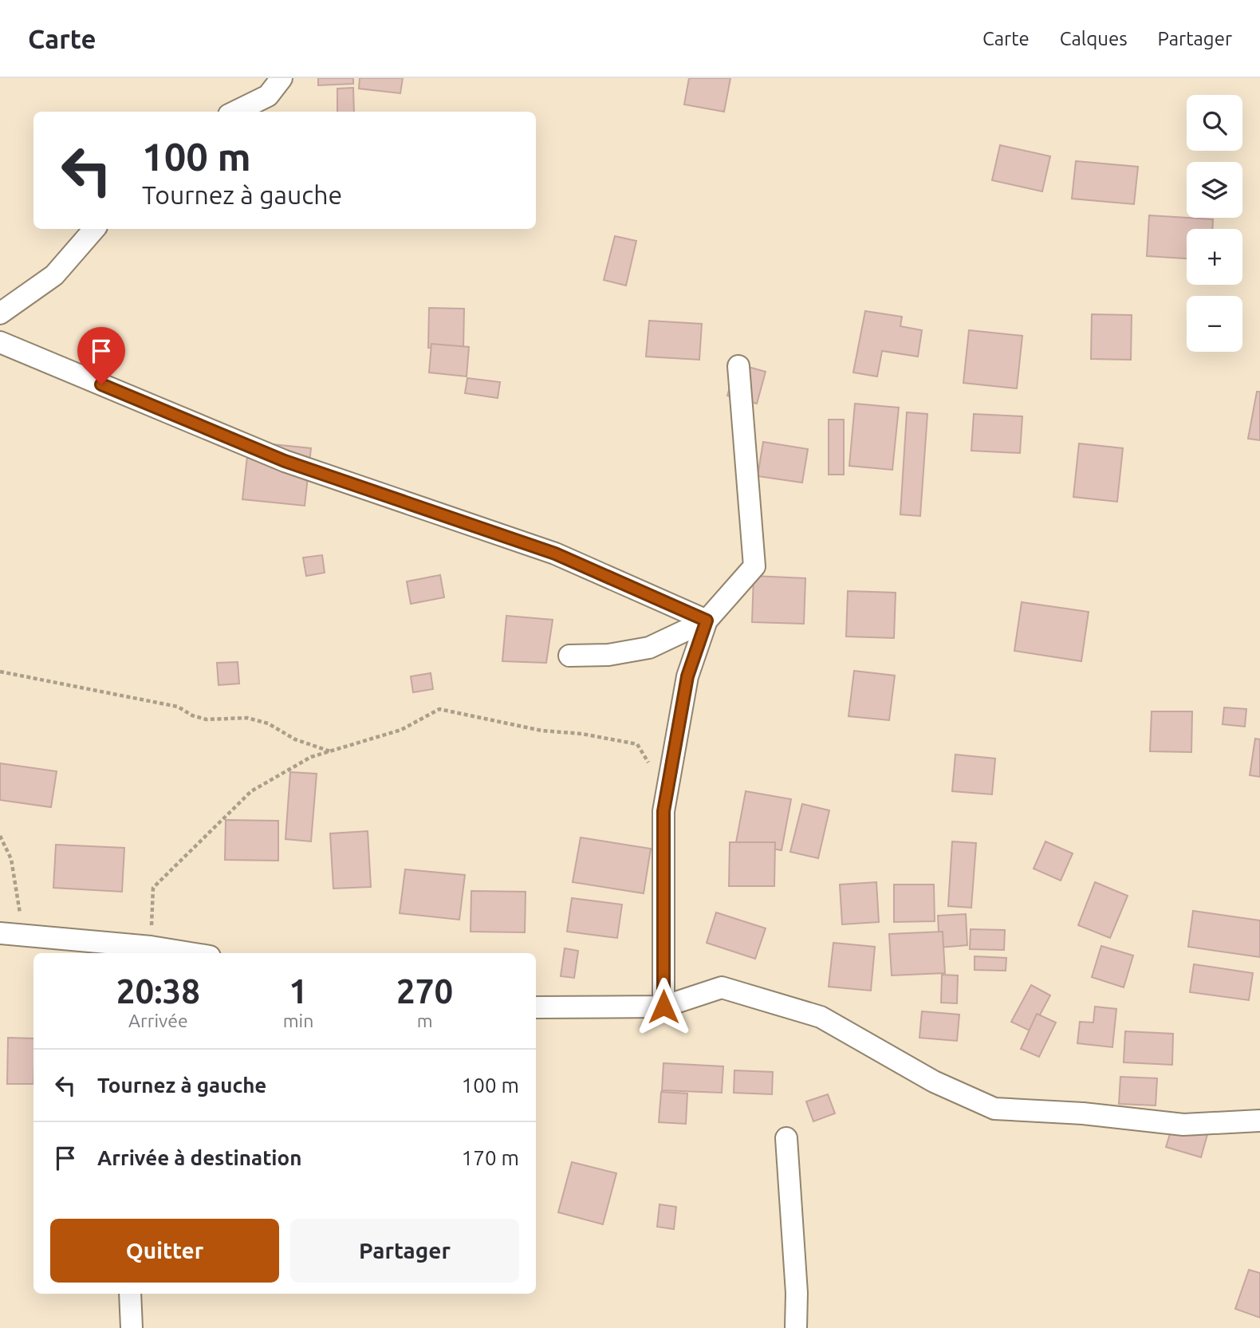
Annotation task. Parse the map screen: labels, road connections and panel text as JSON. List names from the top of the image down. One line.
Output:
{"page":{"header":"Carte","nav":["Carte","Calques","Partager"],"map_buttons":["+","−"],"turn":["100 m","Tournez à gauche"],"eta":["20:38","Arrivée","1","min","270","m"],"list":[{"name":"Tournez à gauche","value":"100 m"},{"name":"Arrivée à destination","value":"170 m"}],"buttons":["Quitter","Partager"]}}
